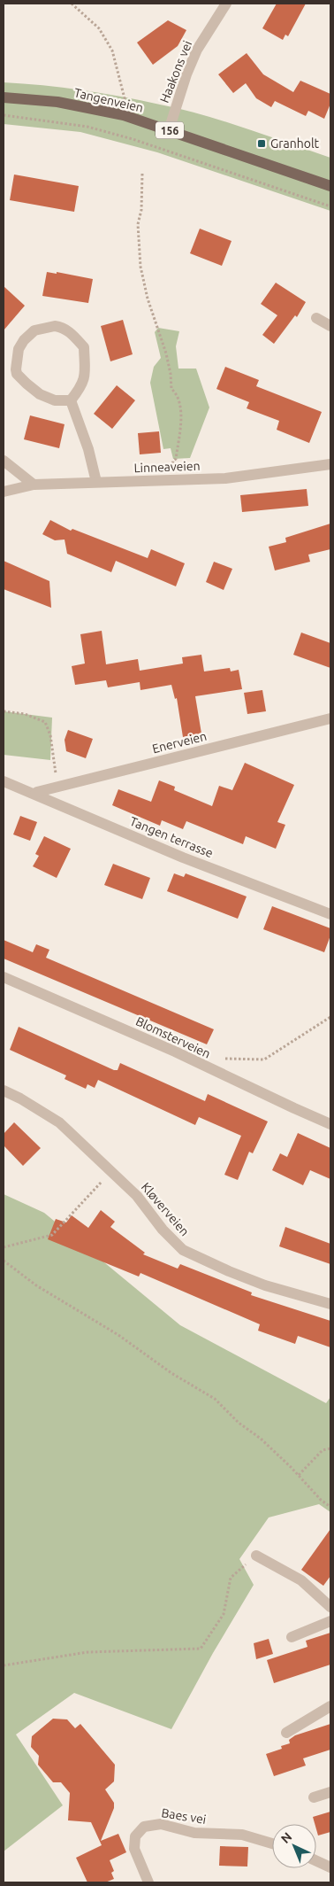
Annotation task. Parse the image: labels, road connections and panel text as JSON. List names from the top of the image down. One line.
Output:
{"streets":{"main road":["Tangenveien","156"],"street":["Haakons vei","Linneaveien","Enerveien","Tangen terrasse","Blomsterveien","Kløverveien","Baes vei"]},"crossings":[["Haakons vei","Tangenveien"],["Enerveien","Tangen terrasse"]],"places":{"transit":["Granholt"]},"north":"top left"}
